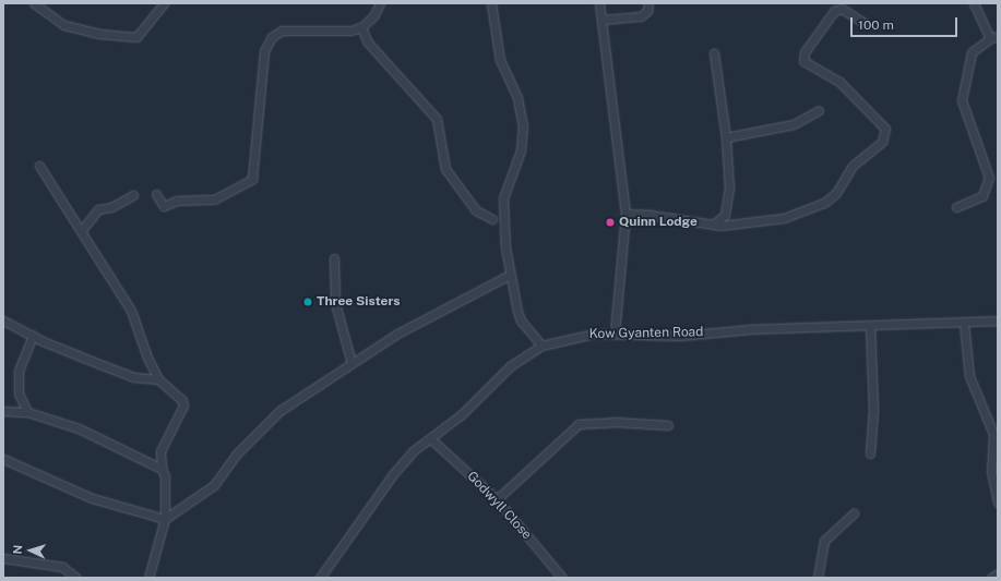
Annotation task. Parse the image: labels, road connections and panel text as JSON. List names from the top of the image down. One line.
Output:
{"streets":{"street":["Kow Gyanten Road","Godwyll Close"]},"crossings":[["Kow Gyanten Road","Godwyll Close"]],"places":["Quinn Lodge","Three Sisters"],"scale_bar":"100 m","north":"left"}
